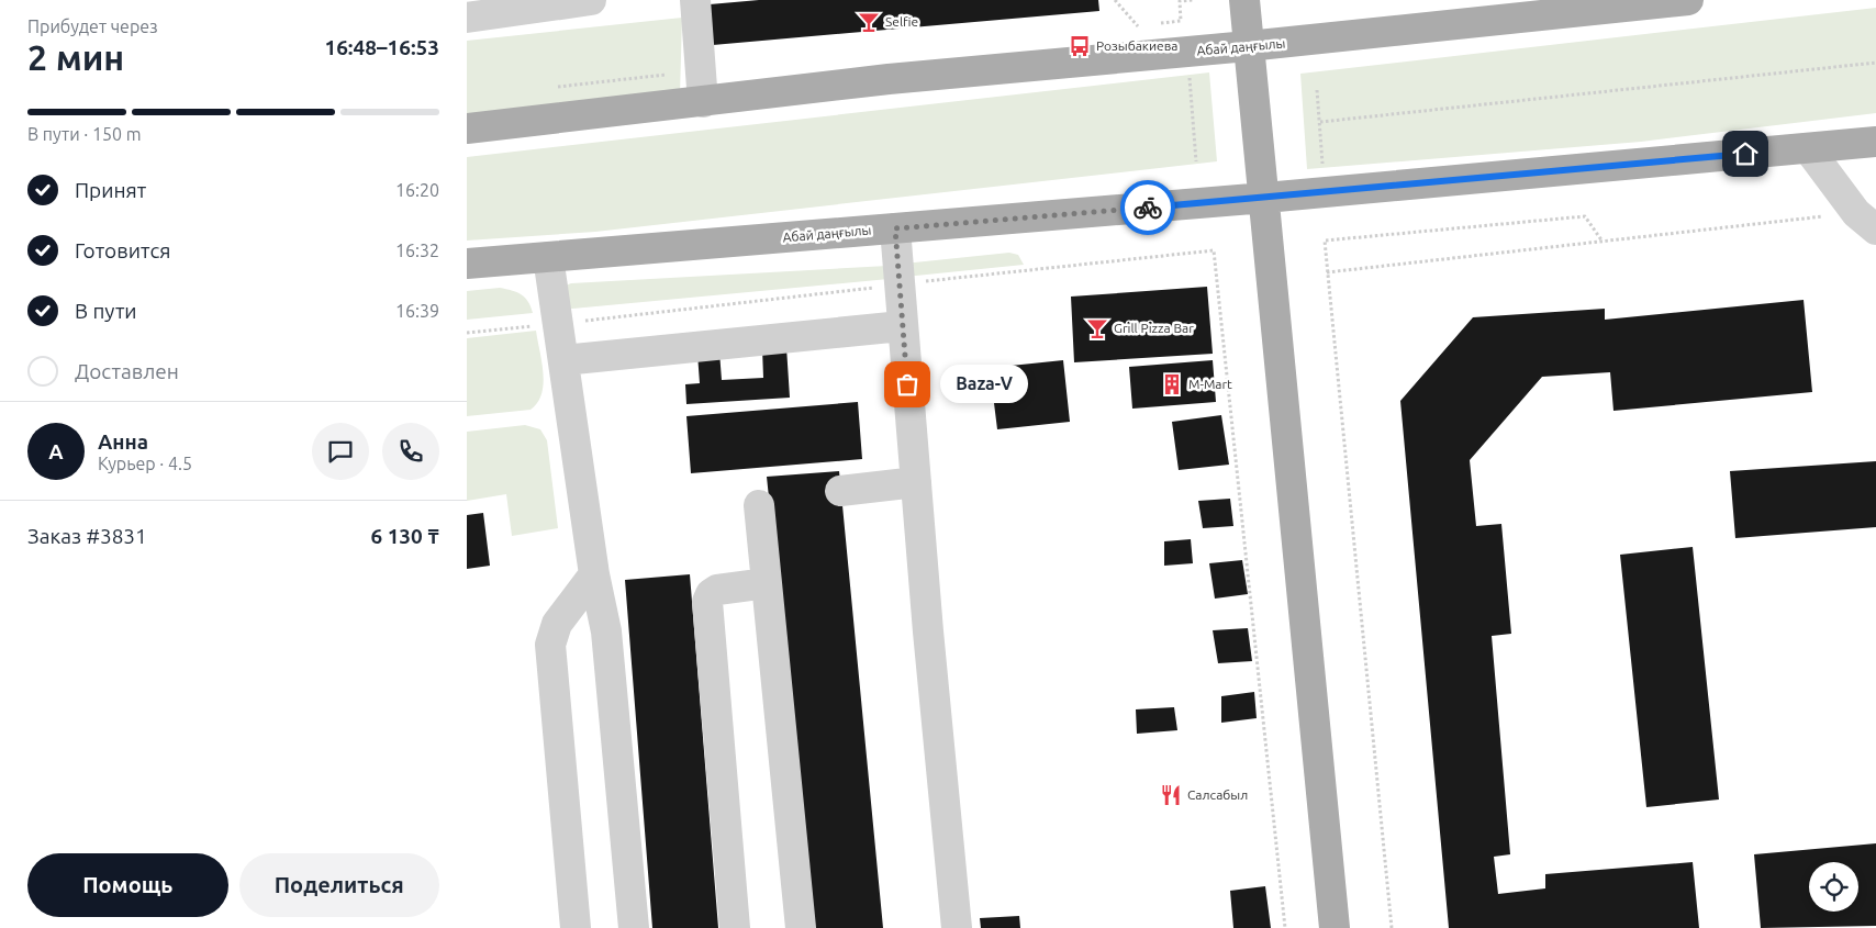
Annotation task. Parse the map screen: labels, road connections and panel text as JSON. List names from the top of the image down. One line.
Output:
{"streets":{"main road":["Абай даңғылы"]},"places":{"bar":["Selfie","Grill Pizza Bar"],"bus stop":["Розыбакиева"],"other":["Baza-V"],"building":["M-Mart"],"restaurant":["Салсабыл"]},"page":{"heading":["2 мин","Прибудет через","16:48–16:53"],"panel":["Анна","Курьер · 4.5","Заказ #3831","6 130 ₸"],"bar":"В пути · 150 m","list":[["Принят","16:20"],["Готовится","16:32"],["В пути","16:39"],"Доставлен"],"bubble":"Baza-V","round":"А","buttons":["Помощь","Поделиться"]}}
